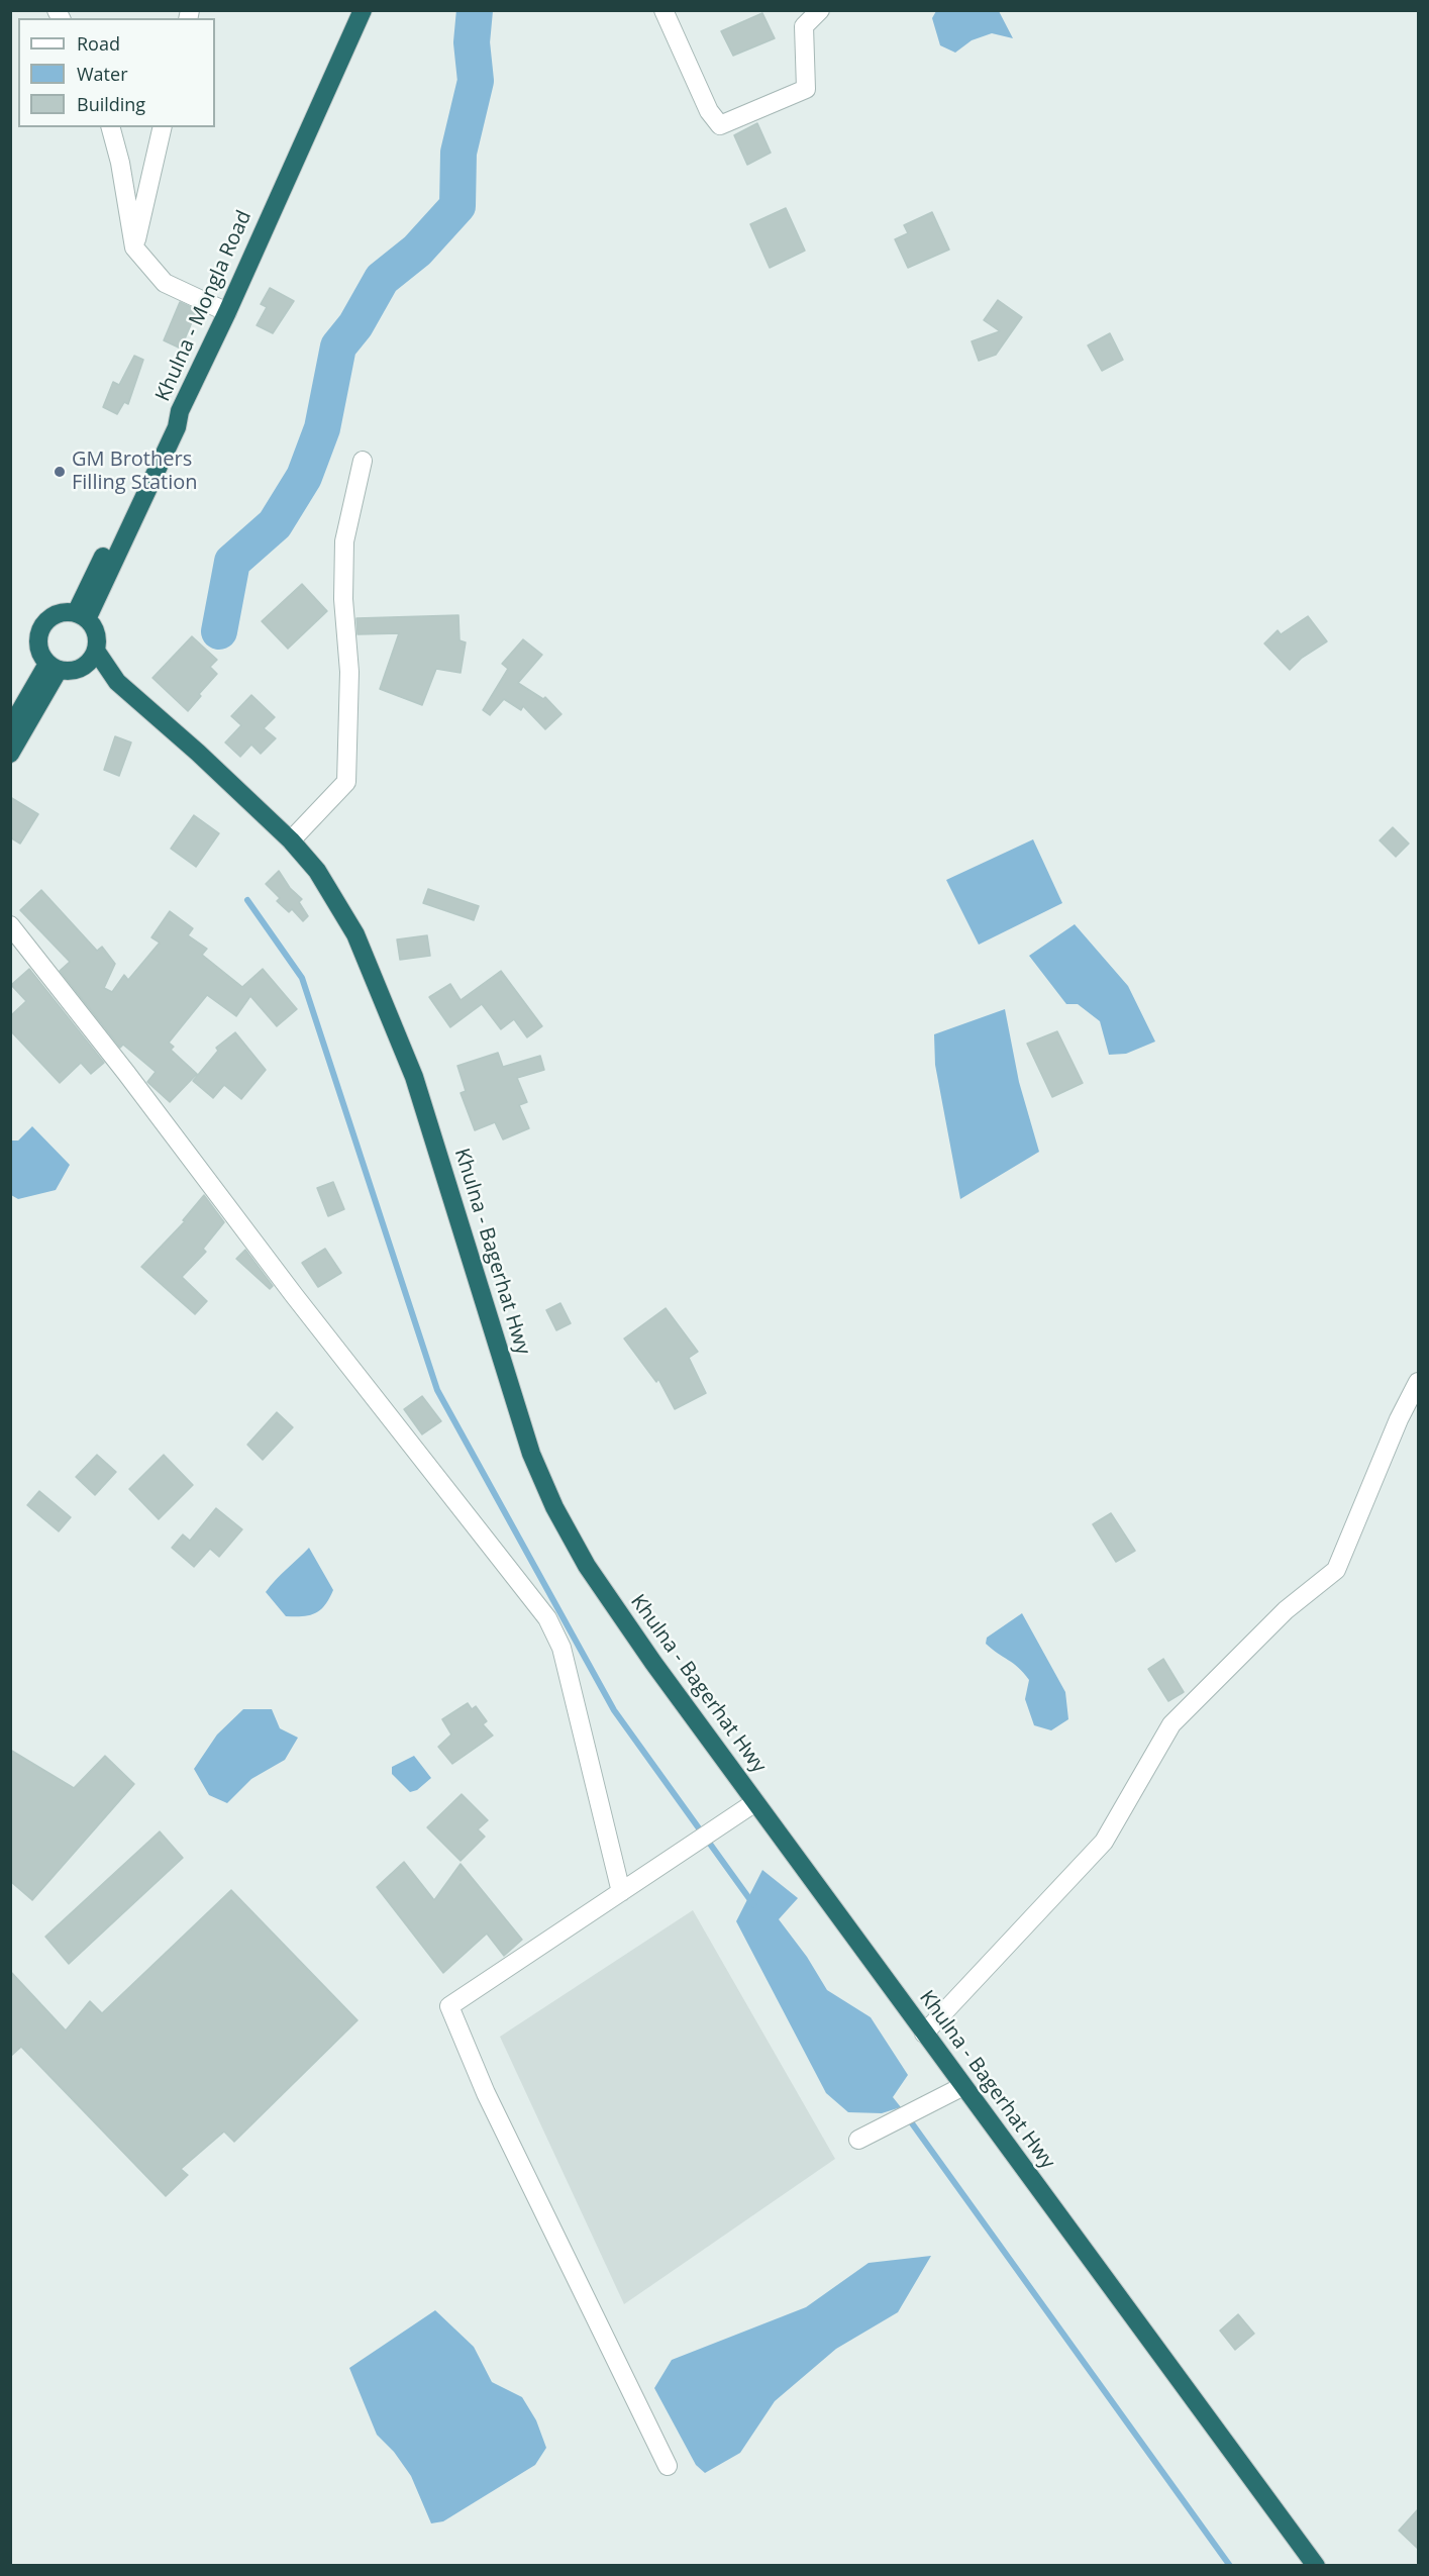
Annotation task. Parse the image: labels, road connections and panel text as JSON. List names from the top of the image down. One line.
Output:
{"streets":{"highway":["Khulna - Mongla Road","Khulna - Bagerhat Hwy"]},"places":["GM Brothers Filling Station"],"legend":["Road","Water","Building"]}
